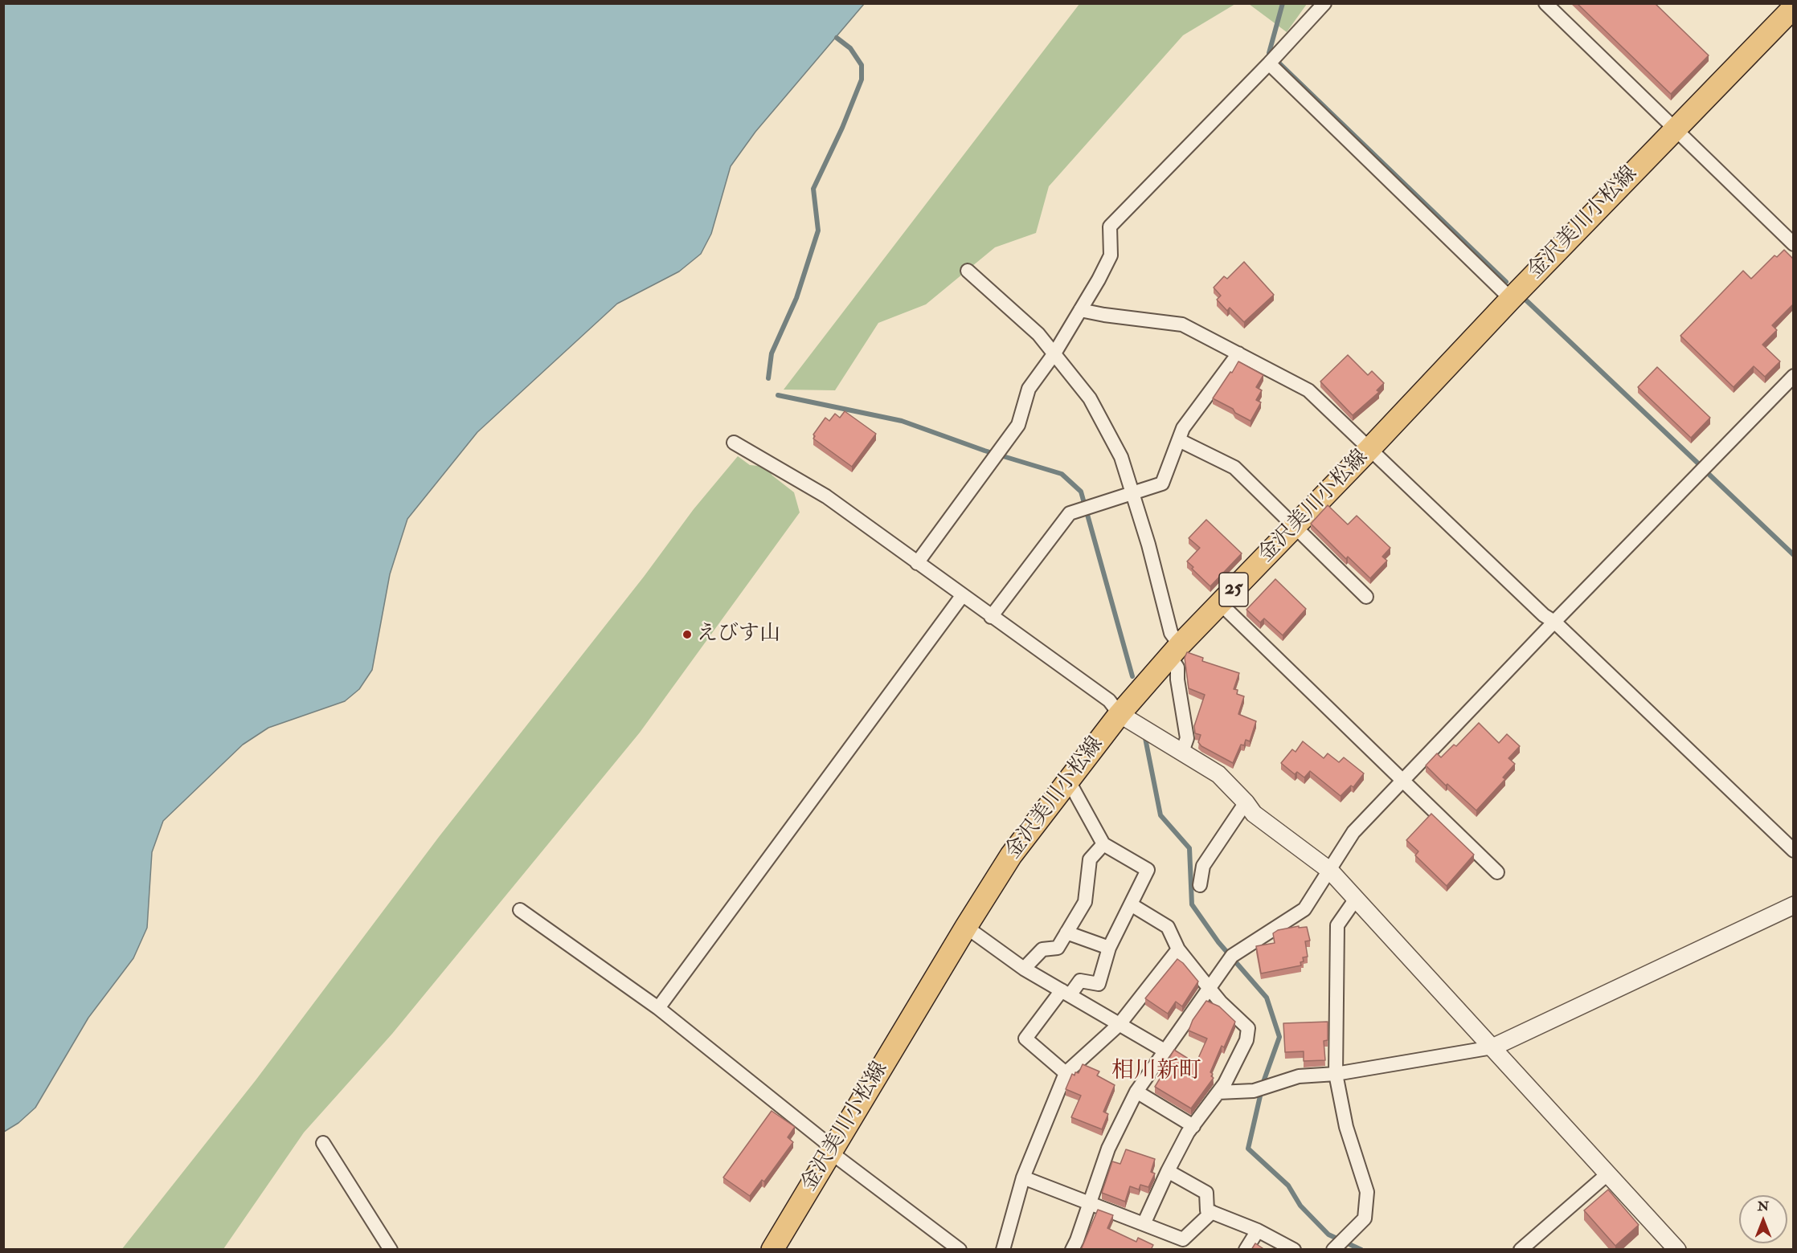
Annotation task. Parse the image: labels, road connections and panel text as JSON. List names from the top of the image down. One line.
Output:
{"streets":{"main road":["金沢美川小松線","25"]},"districts":["相川新町"],"places":["えびす山"],"north":"top"}
